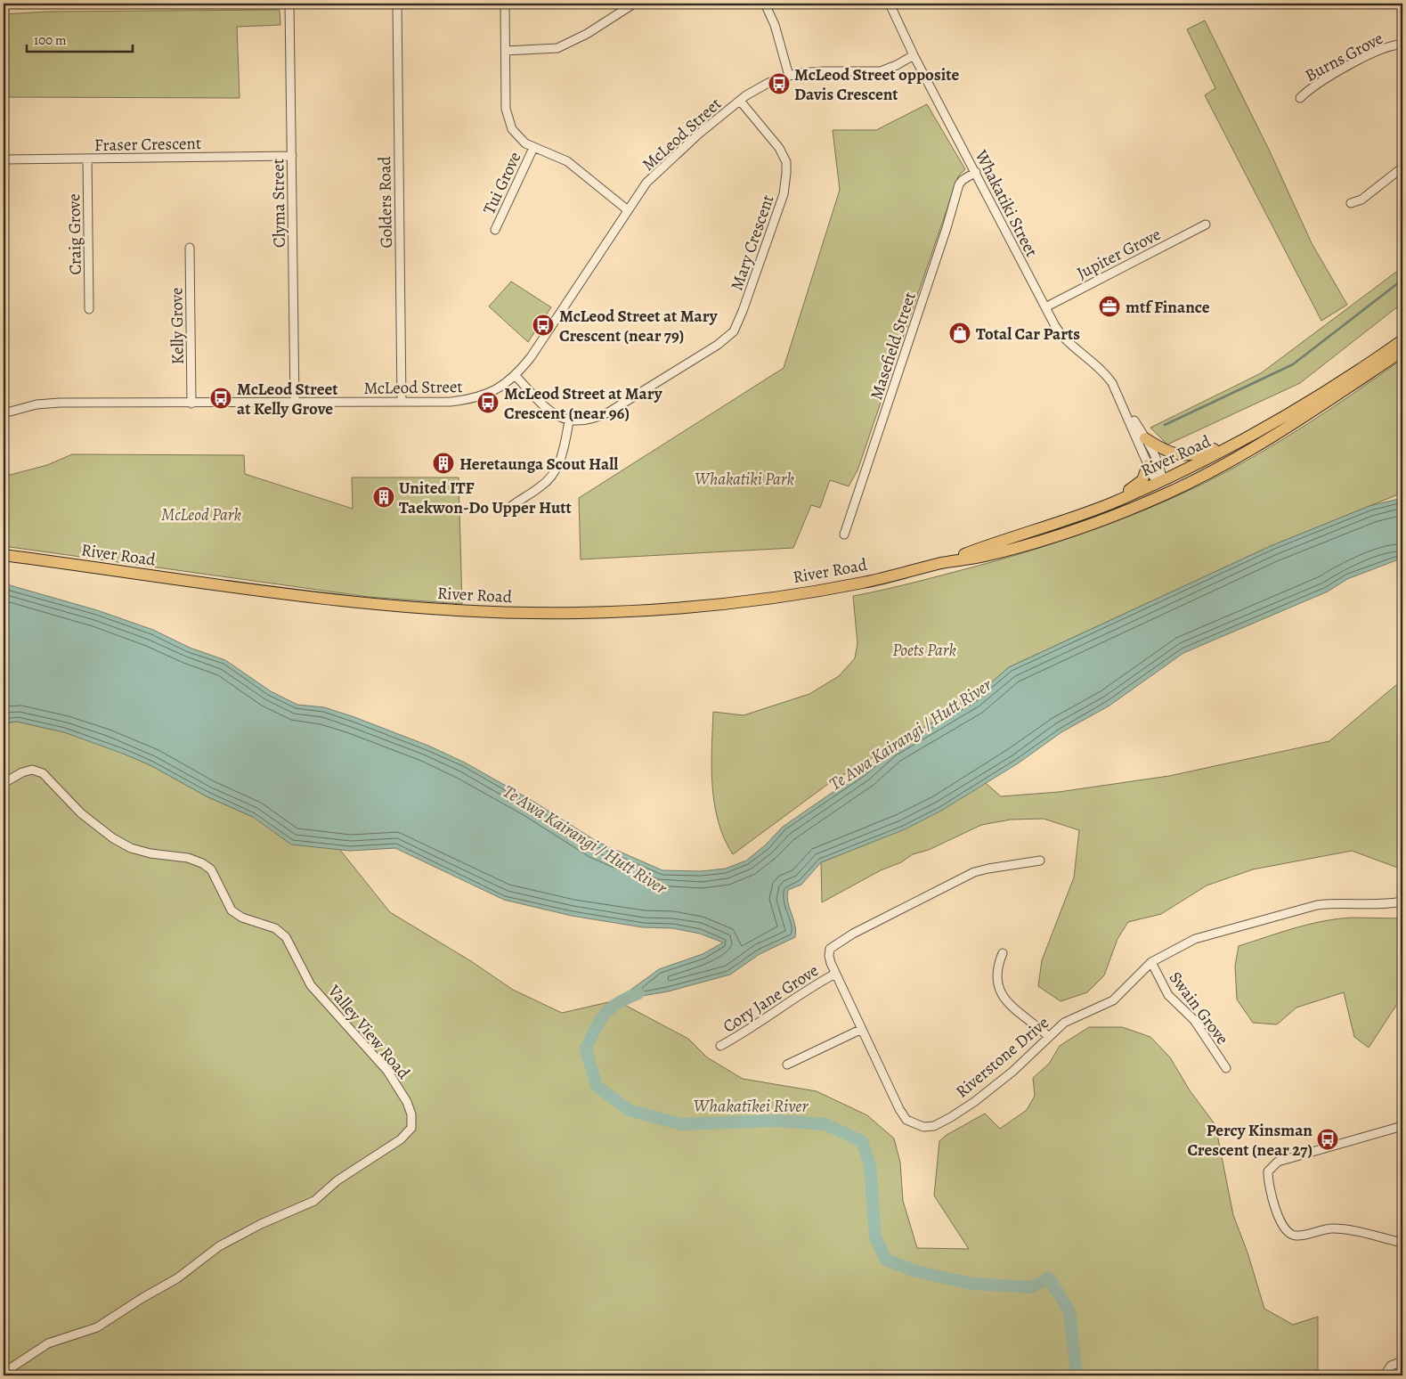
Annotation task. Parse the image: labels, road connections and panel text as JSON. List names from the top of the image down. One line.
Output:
{"streets":{"highway":["River Road"],"street":["Burns Grove","McLeod Street","Fraser Crescent","Tui Grove","Golders Road","Clyma Street","Whakatiki Street","Craig Grove","Mary Crescent","Jupiter Grove","Kelly Grove","Masefield Street","Cory Jane Grove","Swain Grove","Valley View Road","Riverstone Drive"]},"crossings":[["McLeod Street","Golders Road"],["McLeod Street","Clyma Street"],["McLeod Street","Whakatiki Street"],["McLeod Street","Mary Crescent"],["McLeod Street","Kelly Grove"],["Fraser Crescent","Clyma Street"],["Fraser Crescent","Craig Grove"],["Whakatiki Street","Jupiter Grove"],["Whakatiki Street","Masefield Street"],["Whakatiki Street","River Road"],["Cory Jane Grove","Riverstone Drive"],["Swain Grove","Riverstone Drive"]],"water":["Te Awa Kairangi / Hutt River","Whakatīkei River"],"parks":["Whakatiki Park","McLeod Park","Poets Park"],"places":{"bus stop":["McLeod Street opposite Davis Crescent","McLeod Street at Mary Crescent (near 79)","McLeod Street at Kelly Grove","McLeod Street at Mary Crescent (near 96)","Percy Kinsman Crescent (near 27)"],"office":["mtf Finance"],"shop":["Total Car Parts"],"building":["Heretaunga Scout Hall","United ITF Taekwon-Do Upper Hutt"]},"scale_bar":"100 m"}
